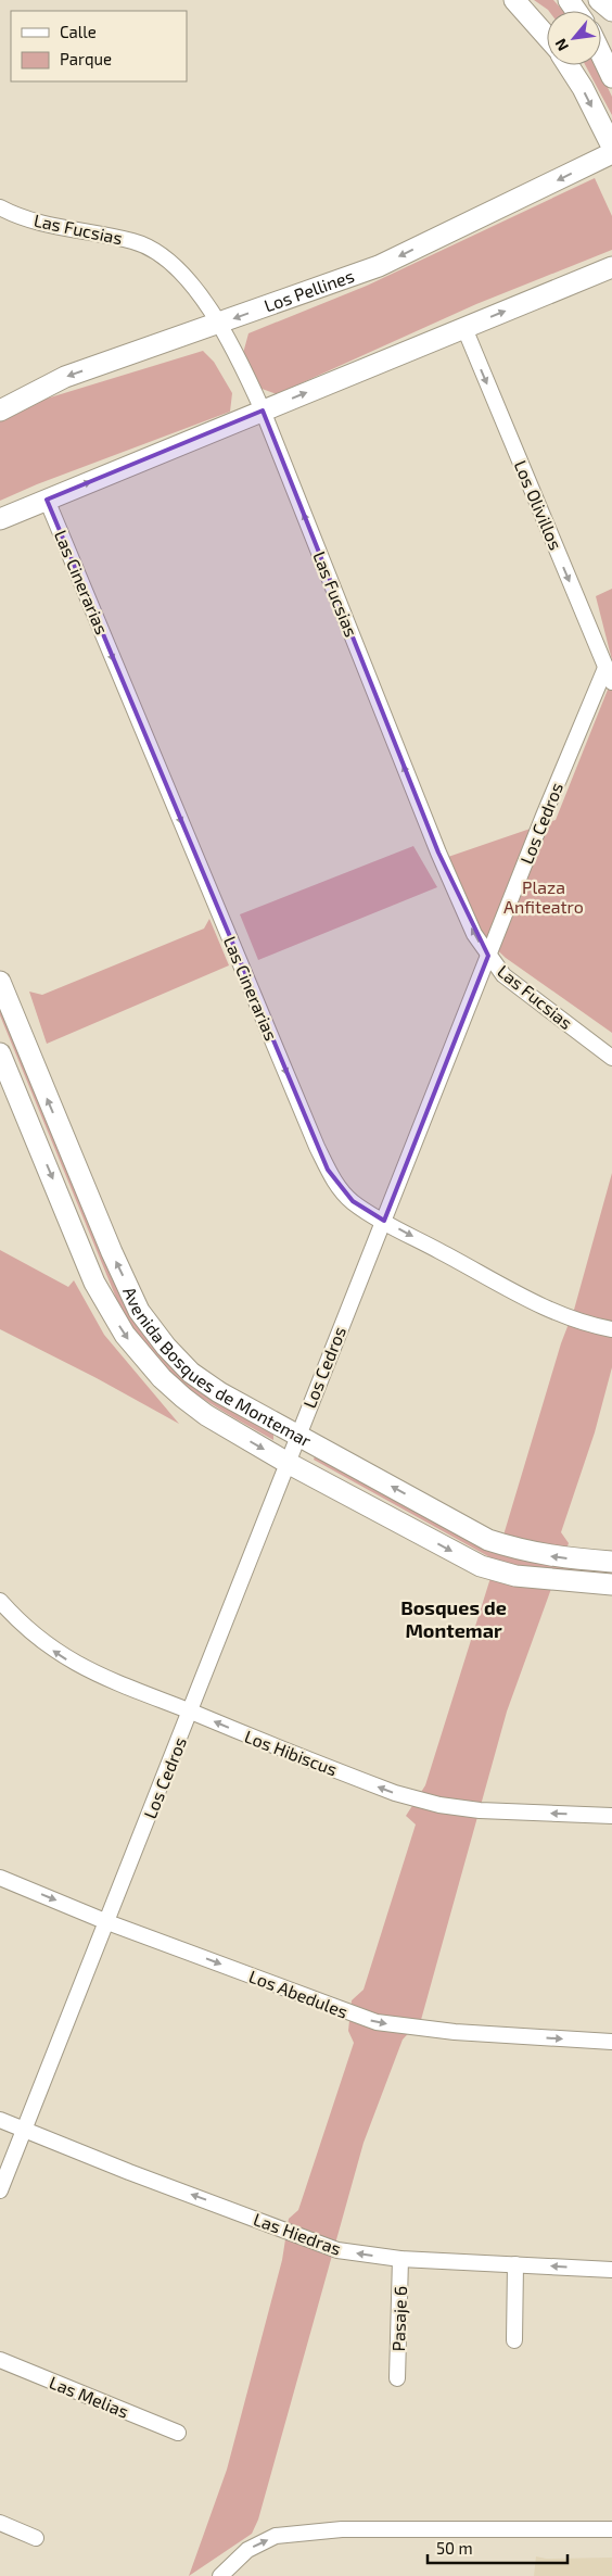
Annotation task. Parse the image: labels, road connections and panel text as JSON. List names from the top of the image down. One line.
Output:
{"streets":{"street":["Las Fucsias","Los Pellines","Los Olivillos","Las Cinerarias","Los Cedros","Avenida Bosques de Montemar","Los Hibiscus","Los Abedules","Las Hiedras","Pasaje 6","Las Melias"]},"crossings":[["Las Fucsias","Los Pellines"],["Las Fucsias","Los Cedros"],["Los Olivillos","Los Cedros"],["Las Cinerarias","Los Cedros"],["Los Cedros","Avenida Bosques de Montemar"],["Los Cedros","Los Hibiscus"],["Los Cedros","Los Abedules"],["Los Cedros","Las Hiedras"],["Las Hiedras","Pasaje 6"]],"one_way":["Las Fucsias","Los Olivillos","Las Cinerarias","Los Hibiscus","Los Abedules","Las Hiedras"],"districts":["Bosques de Montemar"],"parks":["Plaza Anfiteatro"],"legend":["Calle","Parque"],"scale_bar":"50 m","north":"bottom left"}
